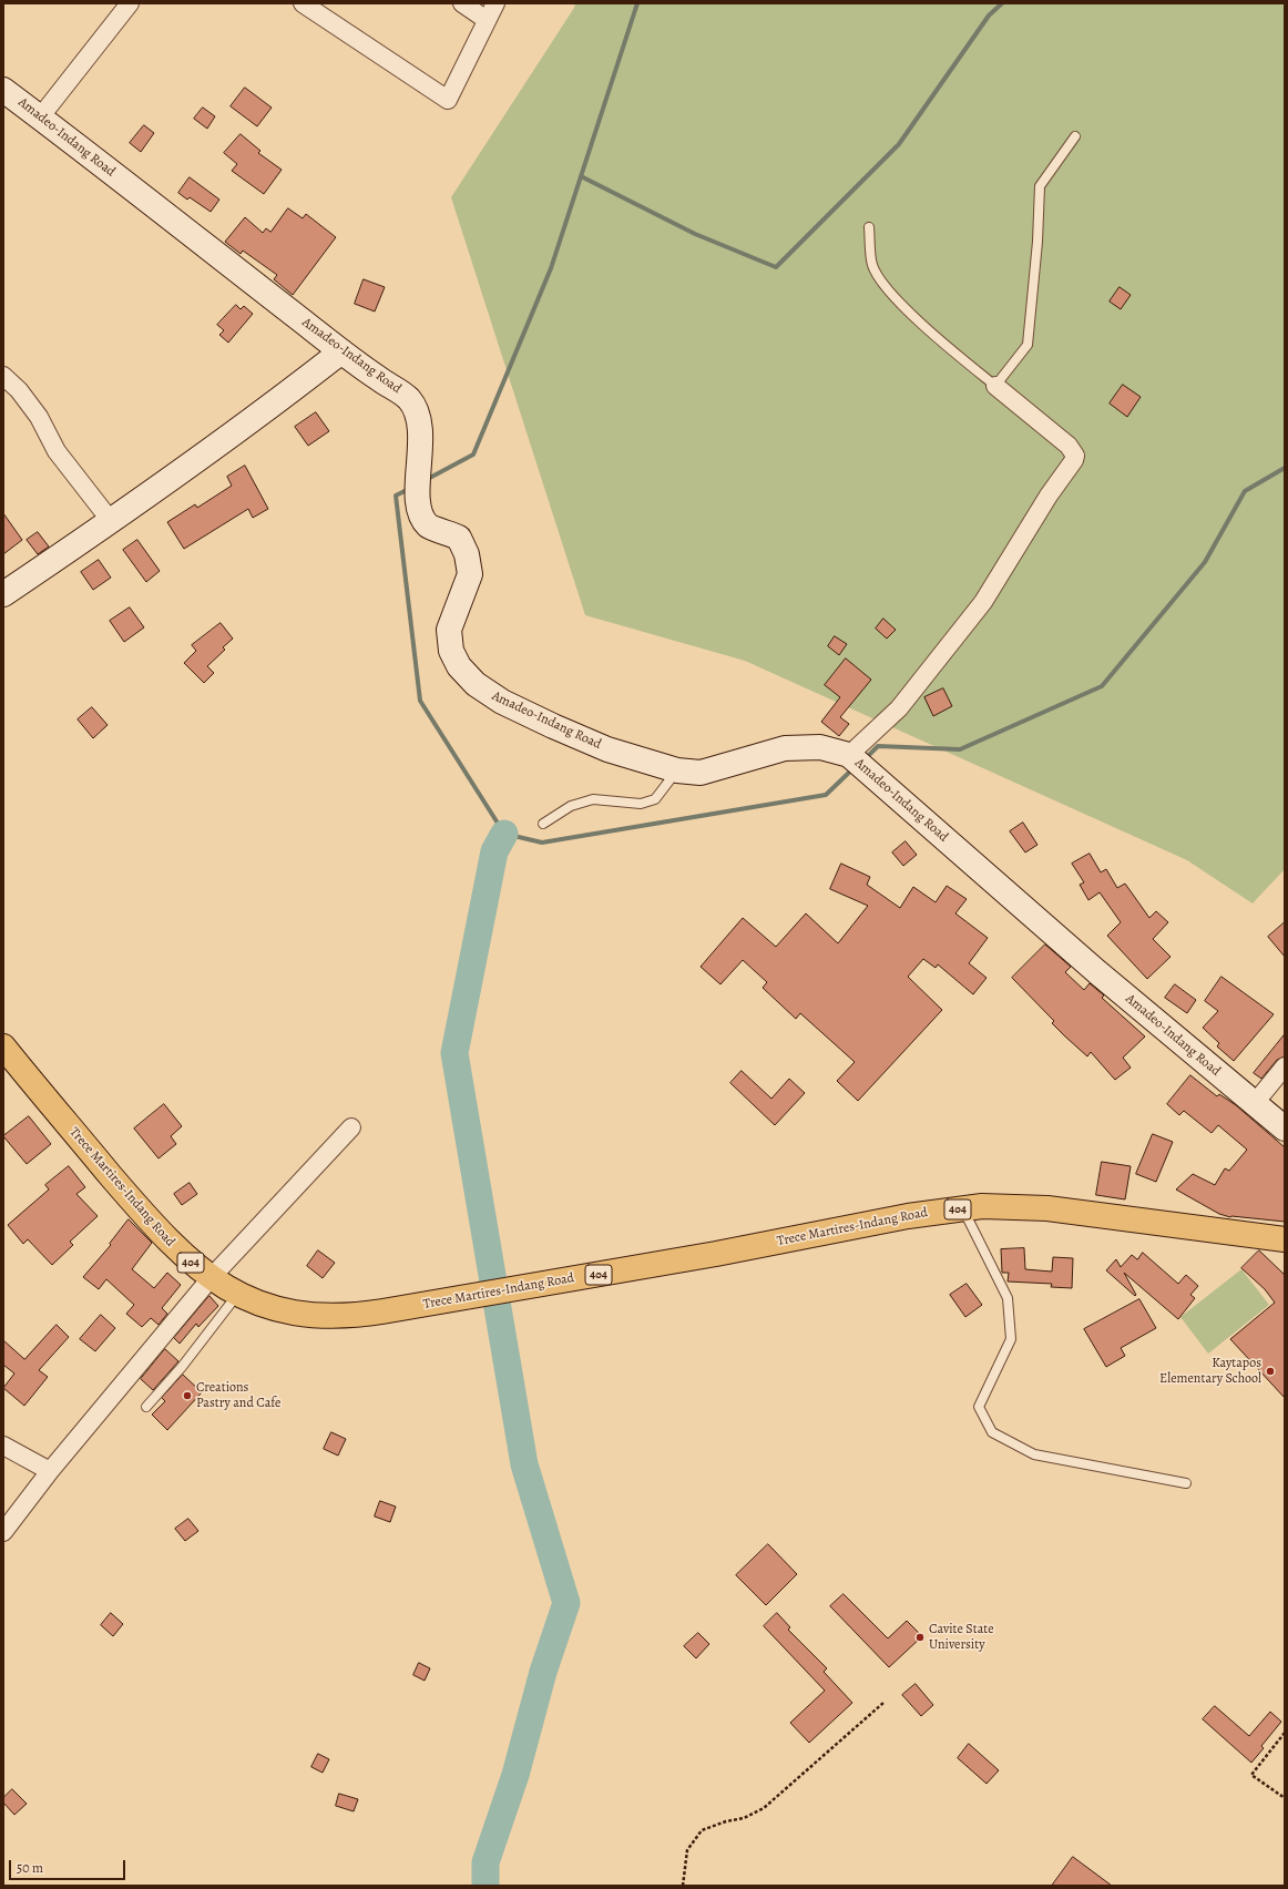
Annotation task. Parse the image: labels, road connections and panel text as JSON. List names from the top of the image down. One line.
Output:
{"streets":{"main road":["Trece Martires-Indang Road","404"],"street":["Amadeo-Indang Road"]},"places":["Kaytapos Elementary School","Creations Pastry and Cafe","Cavite State University"],"scale_bar":"50 m"}
